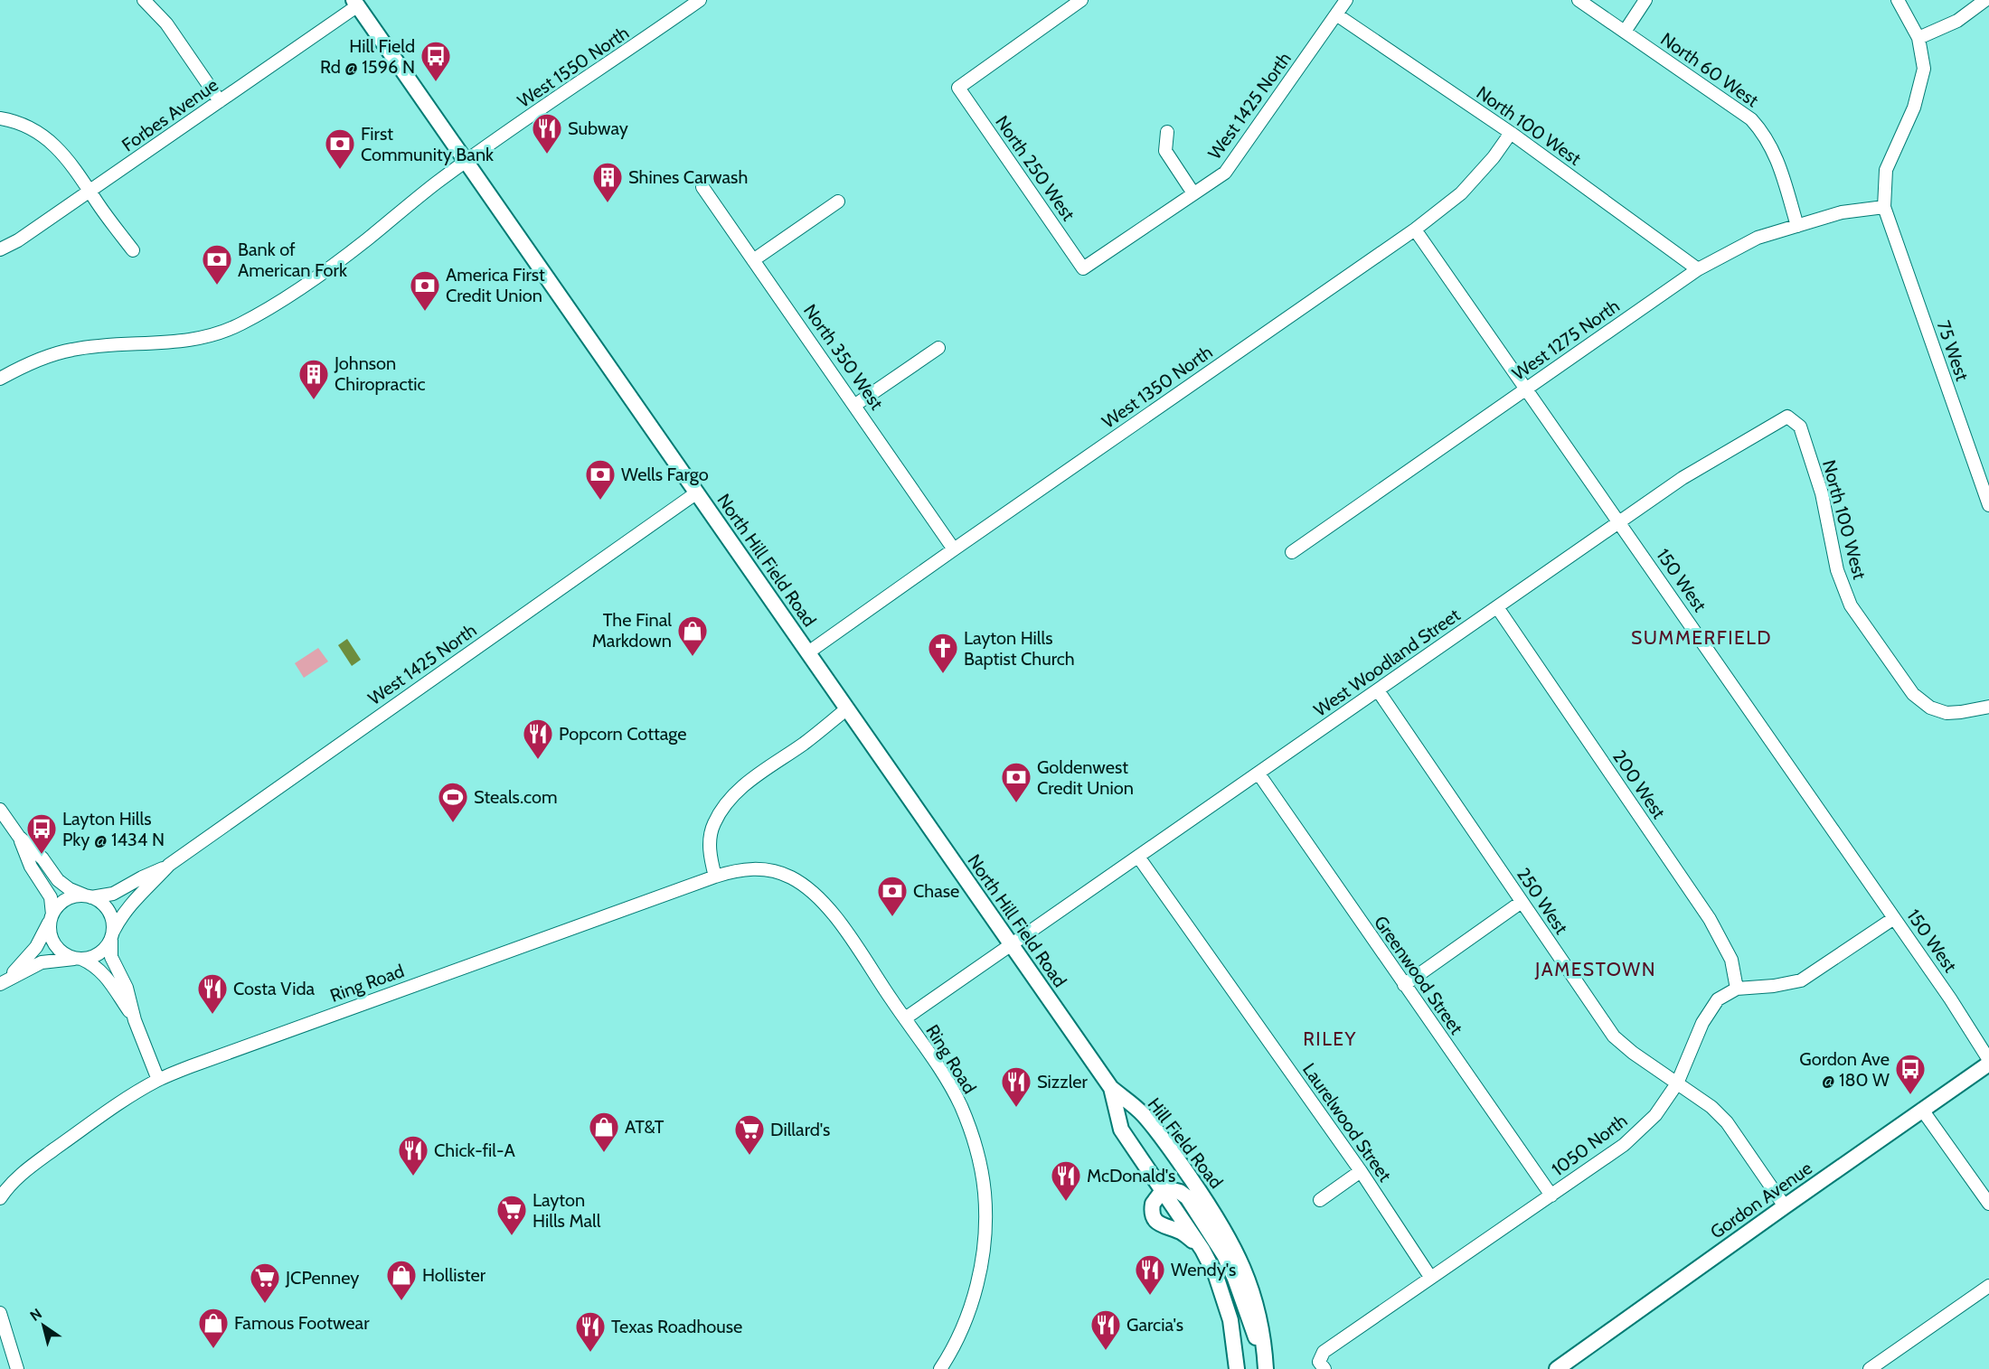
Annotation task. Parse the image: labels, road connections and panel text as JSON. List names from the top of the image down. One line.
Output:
{"streets":{"main road":["North Hill Field Road","Hill Field Road","Gordon Avenue"],"street":["West 1550 North","North 60 West","West 1425 North","Forbes Avenue","North 100 West","North 250 West","West 1275 North","75 West","North 350 West","West 1350 North","150 West","West Woodland Street","200 West","250 West","Greenwood Street","Ring Road","Laurelwood Street","1050 North"]},"crossings":[["West 1550 North","North Hill Field Road"],["North 60 West","West 1275 North"],["West 1425 North","North 100 West"],["West 1425 North","North 250 West"],["West 1425 North","North Hill Field Road"],["Forbes Avenue","North Hill Field Road"],["North 100 West","West 1275 North"],["North 100 West","West 1350 North"],["North 100 West","West Woodland Street"],["West 1275 North","75 West"],["West 1275 North","150 West"],["North 350 West","West 1350 North"],["West 1350 North","North Hill Field Road"],["West 1350 North","150 West"],["North Hill Field Road","West Woodland Street"],["North Hill Field Road","Hill Field Road"],["150 West","West Woodland Street"],["150 West","Gordon Avenue"],["West Woodland Street","200 West"],["West Woodland Street","250 West"],["West Woodland Street","Greenwood Street"],["West Woodland Street","Ring Road"],["West Woodland Street","Laurelwood Street"],["200 West","1050 North"],["250 West","1050 North"],["250 West","Gordon Avenue"],["Greenwood Street","1050 North"],["Laurelwood Street","1050 North"]],"districts":["SUMMERFIELD","JAMESTOWN","RILEY"],"places":{"bus stop":["Hill Field Rd @ 1596 N","Layton Hills Pky @ 1434 N","Gordon Ave @ 180 W"],"restaurant":["Subway","Popcorn Cottage","Costa Vida","Sizzler","Chick-fil-A","McDonald's","Wendy's","Garcia's","Texas Roadhouse"],"bank":["First Community Bank","Bank of American Fork","America First Credit Union","Wells Fargo","Goldenwest Credit Union","Chase"],"building":["Shines Carwash","Johnson Chiropractic"],"shop":["The Final Markdown","AT&T","Hollister","Famous Footwear"],"church":["Layton Hills Baptist Church"],"sports":["Steals.com"],"supermarket":["Dillard's","Layton Hills Mall","JCPenney"]},"north":"top left"}
